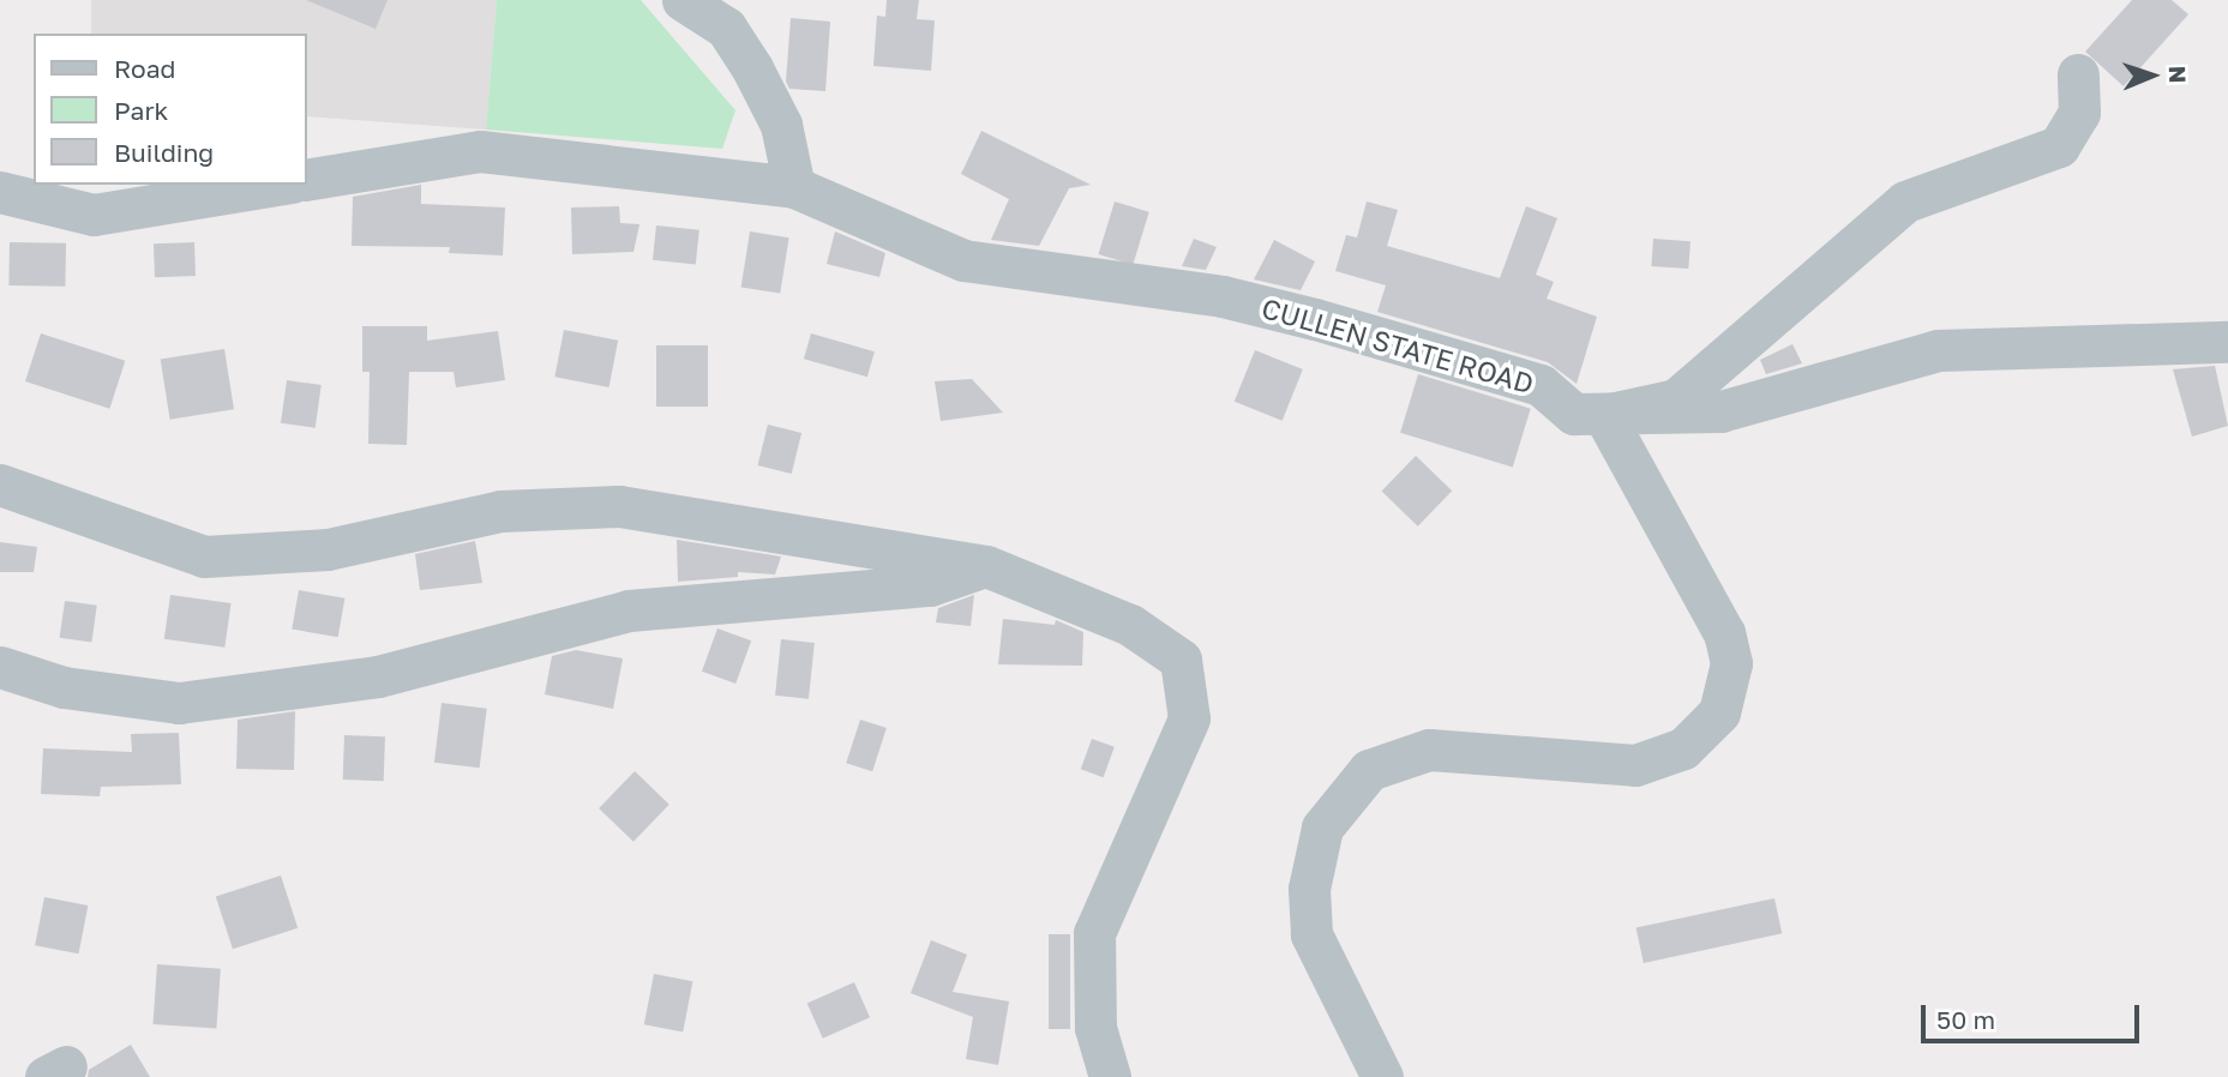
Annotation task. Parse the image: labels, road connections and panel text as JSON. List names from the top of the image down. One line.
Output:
{"streets":{"street":["CULLEN STATE ROAD"]},"legend":["Road","Park","Building"],"scale_bar":"50 m","north":"right"}
